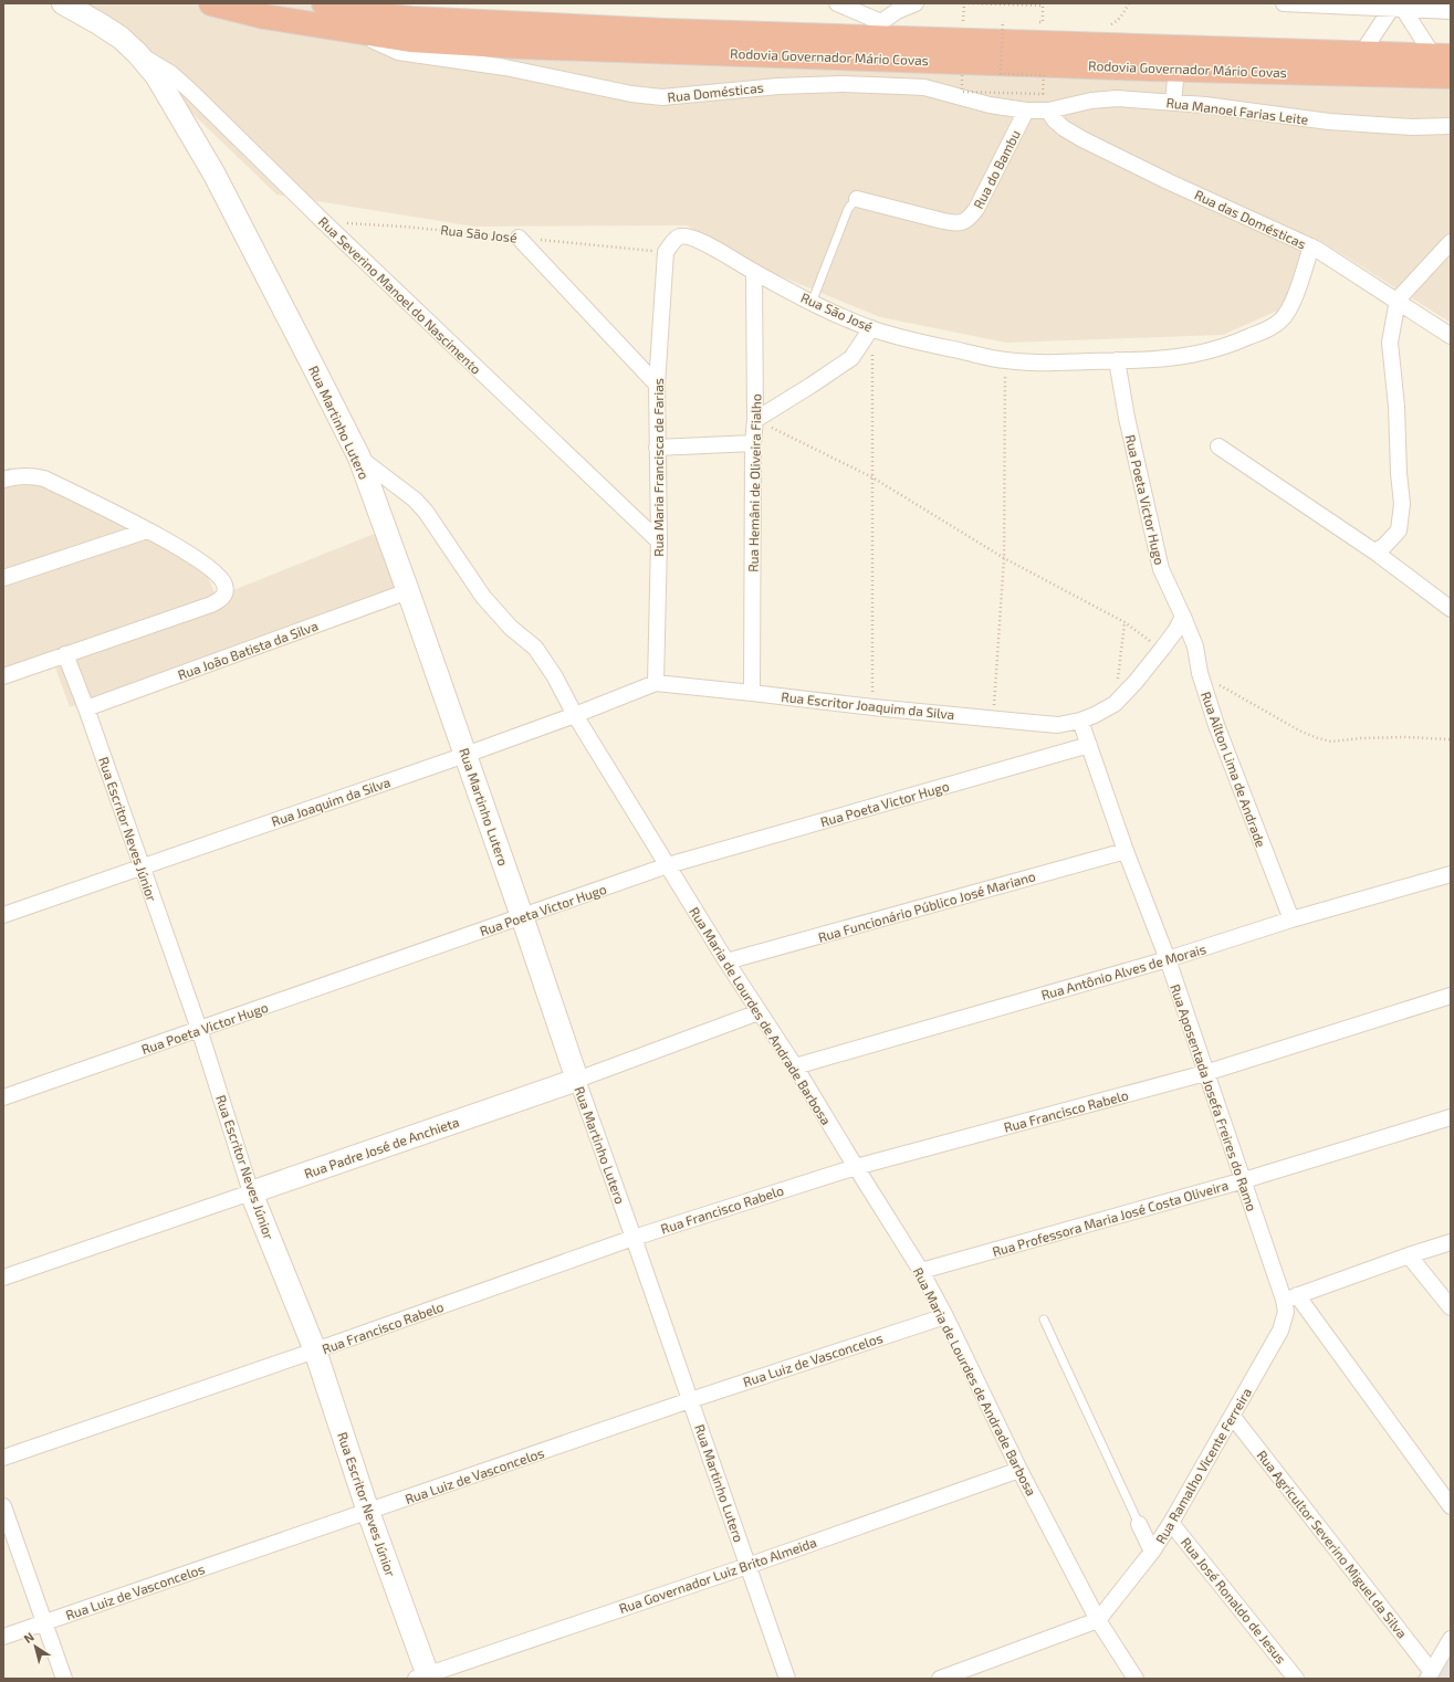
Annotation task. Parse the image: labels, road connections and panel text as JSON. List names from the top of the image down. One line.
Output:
{"streets":{"highway":["Rodovia Governador Mário Covas"],"street":["Rua Domésticas","Rua Manoel Farias Leite","Rua do Bambu","Rua das Domésticas","Rua São José","Rua Severino Manoel do Nascimento","Rua Martinho Lutero","Rua Maria Francisca de Farias","Rua Hemâni de Oliveira Fialho","Rua Poeta Victor Hugo","Rua João Batista da Silva","Rua Escritor Joaquim da Silva","Rua Aílton Lima de Andrade","Rua Joaquim da Silva","Rua Escritor Neves Júnior","Rua Funcionário Público José Mariano","Rua Antônio Alves de Morais","Rua Maria de Lourdes de Andrade Barbosa","Rua Aposentada Josefa Freires do Ramo","Rua Francisco Rabelo","Rua Padre José de Anchieta","Rua Professora Maria José Costa Oliveira","Rua Luiz de Vasconcelos","Rua Ramalho Vicente Ferreira","Rua Agricultor Severino Miguel da Silva","Rua Governador Luiz Brito Almeida","Rua José Ronaldo de Jesus"]},"crossings":[["Rodovia Governador Mário Covas","Rua Domésticas"],["Rua Domésticas","Rua Manoel Farias Leite"],["Rua Domésticas","Rua do Bambu"],["Rua Manoel Farias Leite","Rua do Bambu"],["Rua Manoel Farias Leite","Rua das Domésticas"],["Rua das Domésticas","Rua São José"],["Rua São José","Rua Severino Manoel do Nascimento"],["Rua São José","Rua Maria Francisca de Farias"],["Rua São José","Rua Hemâni de Oliveira Fialho"],["Rua São José","Rua Poeta Victor Hugo"],["Rua Severino Manoel do Nascimento","Rua Martinho Lutero"],["Rua Severino Manoel do Nascimento","Rua Maria Francisca de Farias"],["Rua Martinho Lutero","Rua Poeta Victor Hugo"],["Rua Martinho Lutero","Rua João Batista da Silva"],["Rua Martinho Lutero","Rua Joaquim da Silva"],["Rua Martinho Lutero","Rua Maria de Lourdes de Andrade Barbosa"],["Rua Martinho Lutero","Rua Francisco Rabelo"],["Rua Martinho Lutero","Rua Padre José de Anchieta"],["Rua Martinho Lutero","Rua Luiz de Vasconcelos"],["Rua Martinho Lutero","Rua Governador Luiz Brito Almeida"],["Rua Maria Francisca de Farias","Rua Escritor Joaquim da Silva"],["Rua Maria Francisca de Farias","Rua Joaquim da Silva"],["Rua Hemâni de Oliveira Fialho","Rua Escritor Joaquim da Silva"],["Rua Poeta Victor Hugo","Rua Aílton Lima de Andrade"],["Rua Poeta Victor Hugo","Rua Escritor Neves Júnior"],["Rua Poeta Victor Hugo","Rua Maria de Lourdes de Andrade Barbosa"],["Rua Poeta Victor Hugo","Rua Aposentada Josefa Freires do Ramo"],["Rua João Batista da Silva","Rua Escritor Neves Júnior"],["Rua Escritor Joaquim da Silva","Rua Joaquim da Silva"],["Rua Escritor Joaquim da Silva","Rua Aposentada Josefa Freires do Ramo"],["Rua Aílton Lima de Andrade","Rua Antônio Alves de Morais"],["Rua Joaquim da Silva","Rua Escritor Neves Júnior"],["Rua Joaquim da Silva","Rua Maria de Lourdes de Andrade Barbosa"],["Rua Escritor Neves Júnior","Rua Francisco Rabelo"],["Rua Escritor Neves Júnior","Rua Padre José de Anchieta"],["Rua Escritor Neves Júnior","Rua Luiz de Vasconcelos"],["Rua Escritor Neves Júnior","Rua Governador Luiz Brito Almeida"],["Rua Funcionário Público José Mariano","Rua Maria de Lourdes de Andrade Barbosa"],["Rua Funcionário Público José Mariano","Rua Aposentada Josefa Freires do Ramo"],["Rua Antônio Alves de Morais","Rua Maria de Lourdes de Andrade Barbosa"],["Rua Antônio Alves de Morais","Rua Aposentada Josefa Freires do Ramo"],["Rua Maria de Lourdes de Andrade Barbosa","Rua Francisco Rabelo"],["Rua Maria de Lourdes de Andrade Barbosa","Rua Padre José de Anchieta"],["Rua Maria de Lourdes de Andrade Barbosa","Rua Professora Maria José Costa Oliveira"],["Rua Maria de Lourdes de Andrade Barbosa","Rua Luiz de Vasconcelos"],["Rua Maria de Lourdes de Andrade Barbosa","Rua Ramalho Vicente Ferreira"],["Rua Maria de Lourdes de Andrade Barbosa","Rua Governador Luiz Brito Almeida"],["Rua Aposentada Josefa Freires do Ramo","Rua Francisco Rabelo"],["Rua Aposentada Josefa Freires do Ramo","Rua Professora Maria José Costa Oliveira"],["Rua Aposentada Josefa Freires do Ramo","Rua Ramalho Vicente Ferreira"],["Rua Ramalho Vicente Ferreira","Rua Agricultor Severino Miguel da Silva"],["Rua Ramalho Vicente Ferreira","Rua José Ronaldo de Jesus"]],"north":"top left"}
